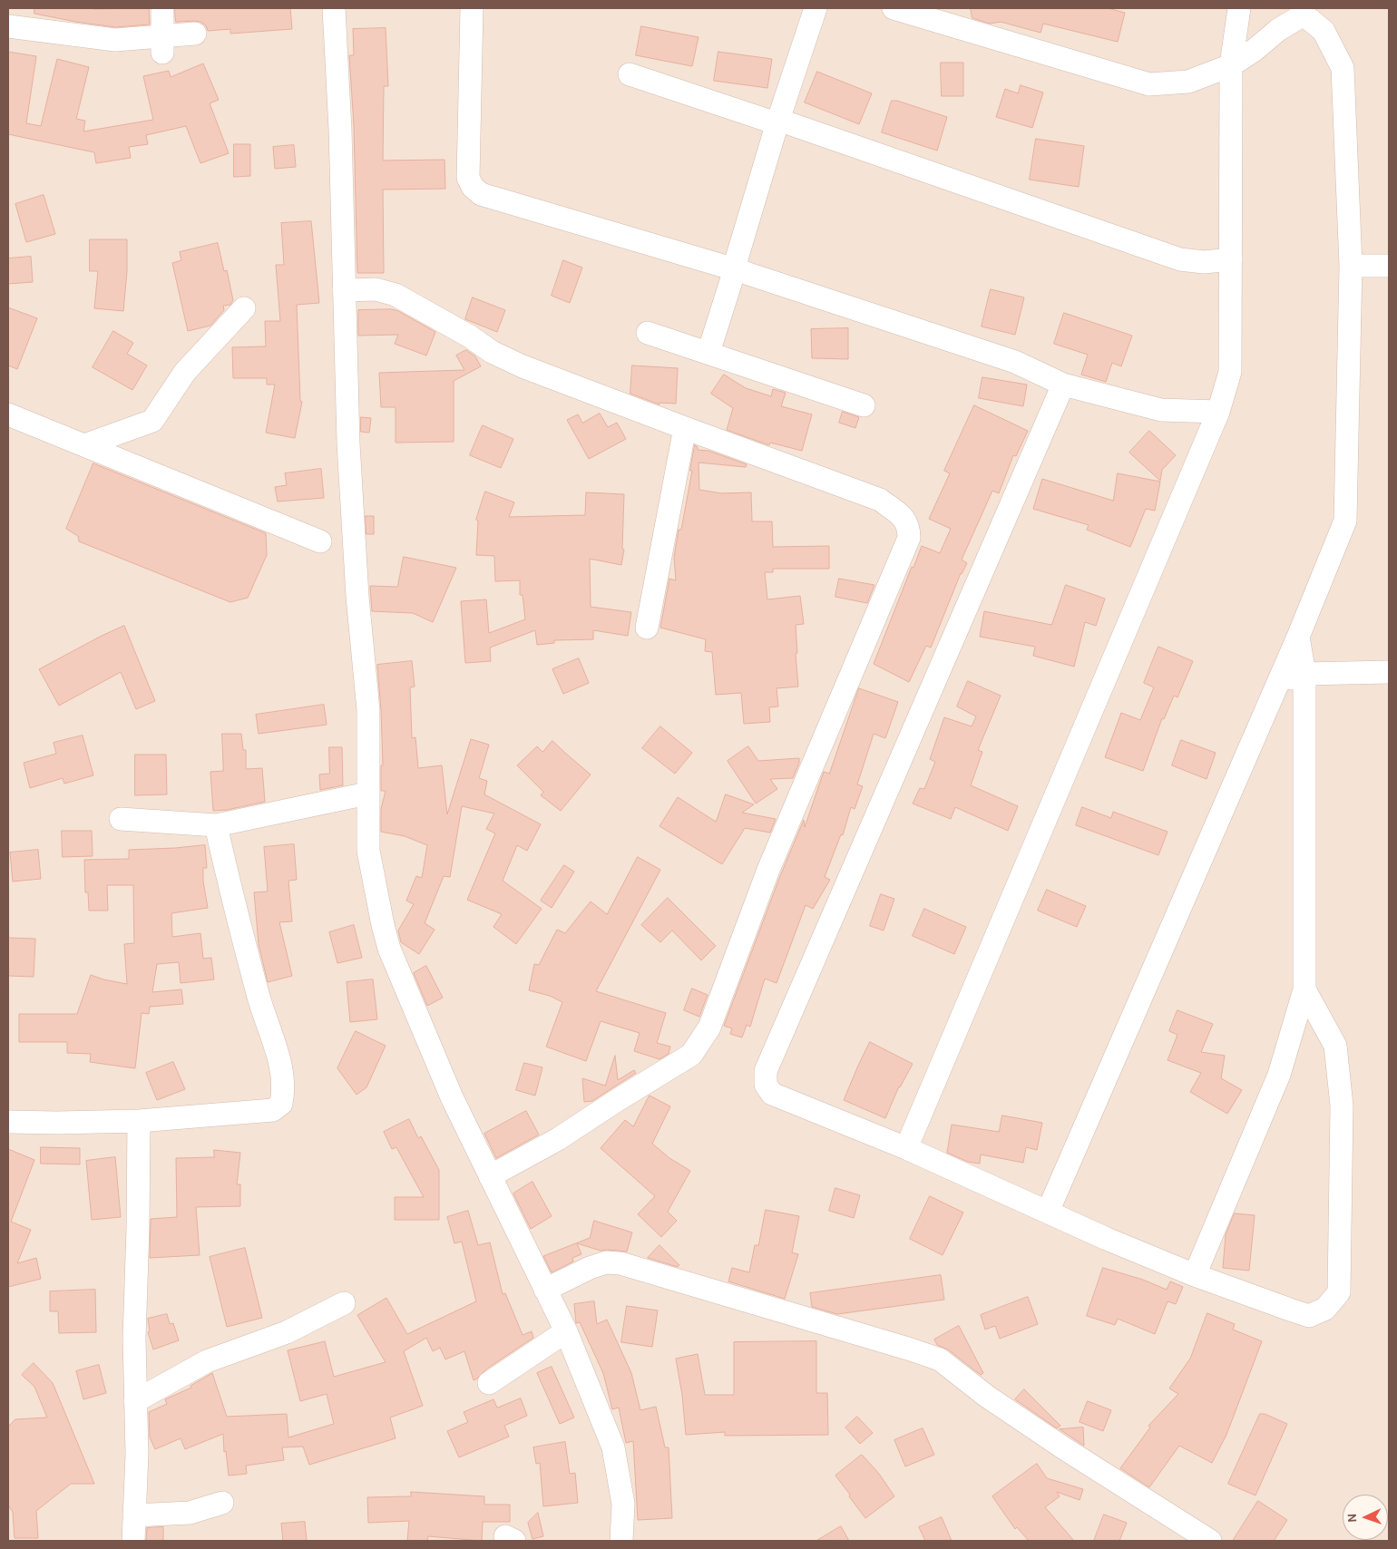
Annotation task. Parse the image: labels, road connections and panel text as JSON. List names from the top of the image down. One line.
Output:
{"north":"left"}
